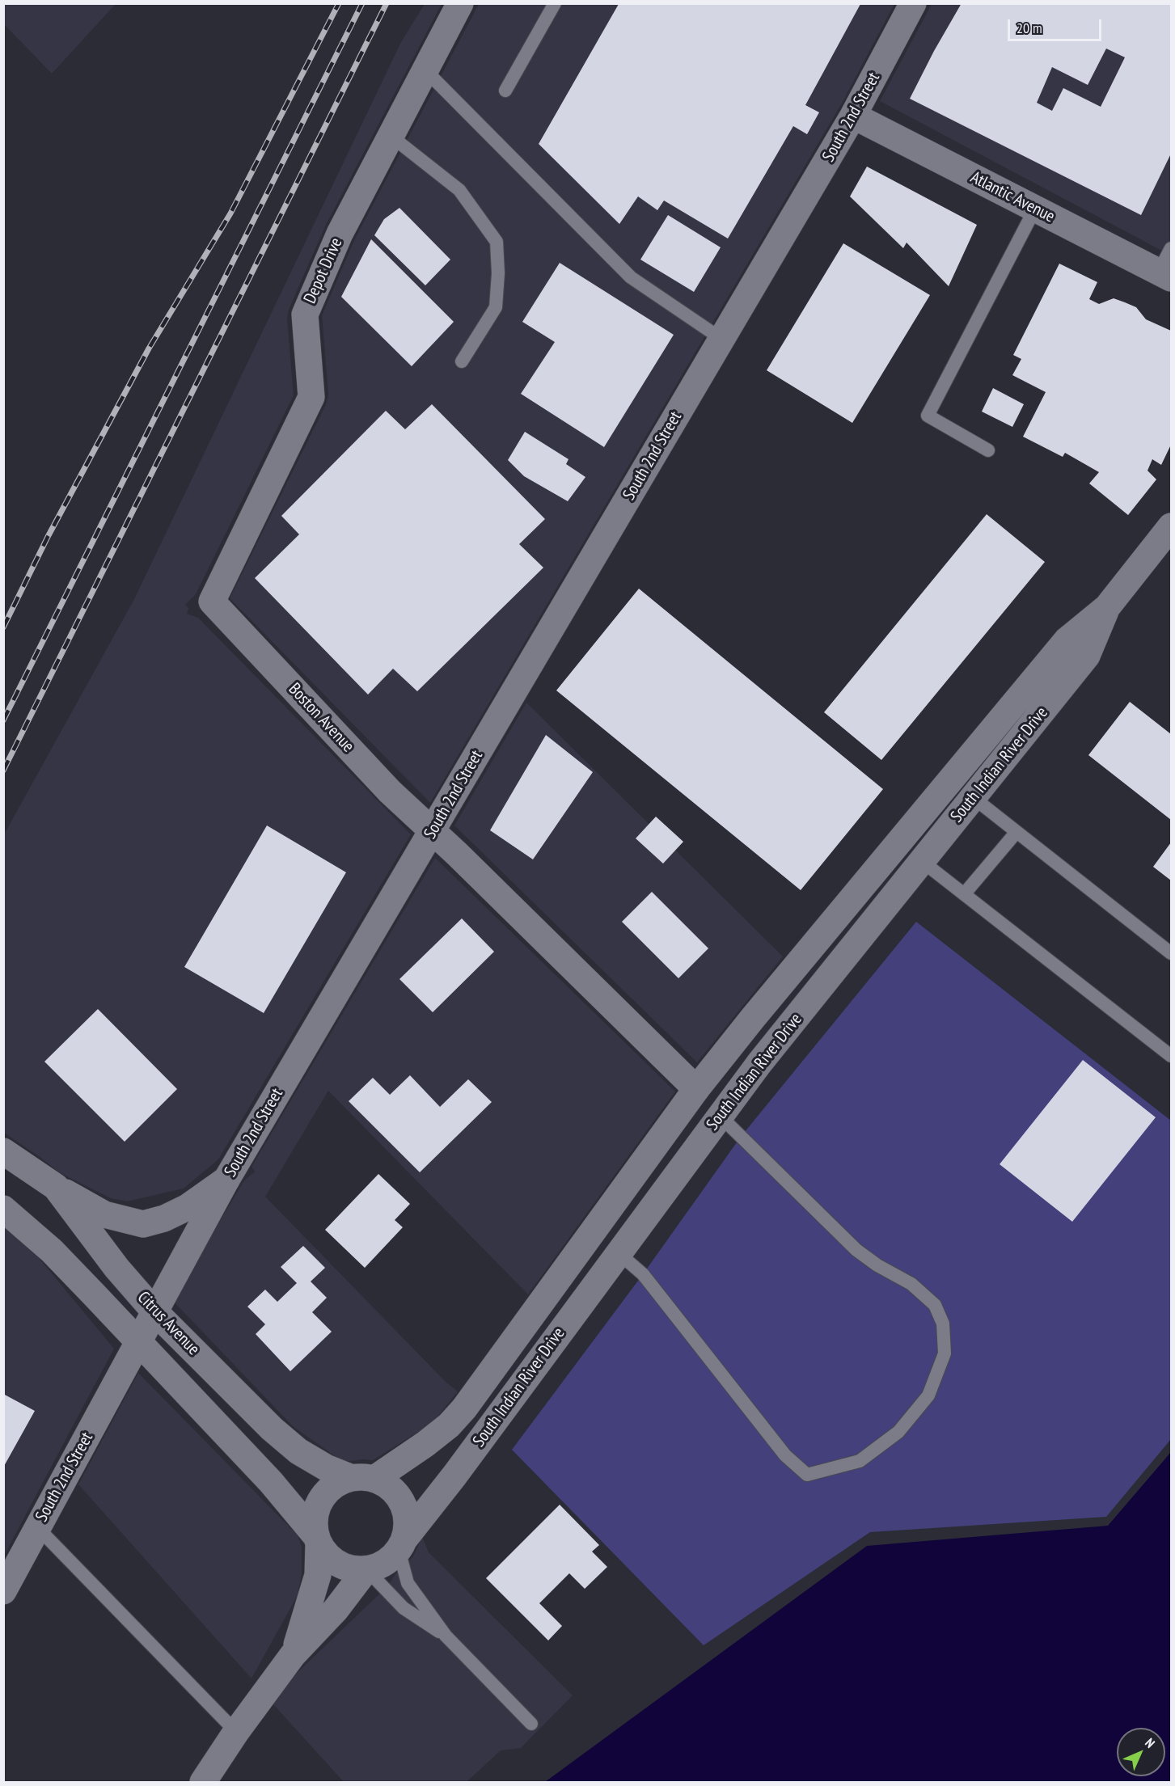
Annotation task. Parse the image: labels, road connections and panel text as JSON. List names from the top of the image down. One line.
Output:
{"streets":{"street":["South 2nd Street","Atlantic Avenue","Depot Drive","Boston Avenue","South Indian River Drive","Citrus Avenue"]},"crossings":[["South 2nd Street","Atlantic Avenue"],["South 2nd Street","Boston Avenue"],["South 2nd Street","Citrus Avenue"],["Depot Drive","Boston Avenue"],["Boston Avenue","South Indian River Drive"],["South Indian River Drive","Citrus Avenue"]],"scale_bar":"20 m","north":"top right"}
